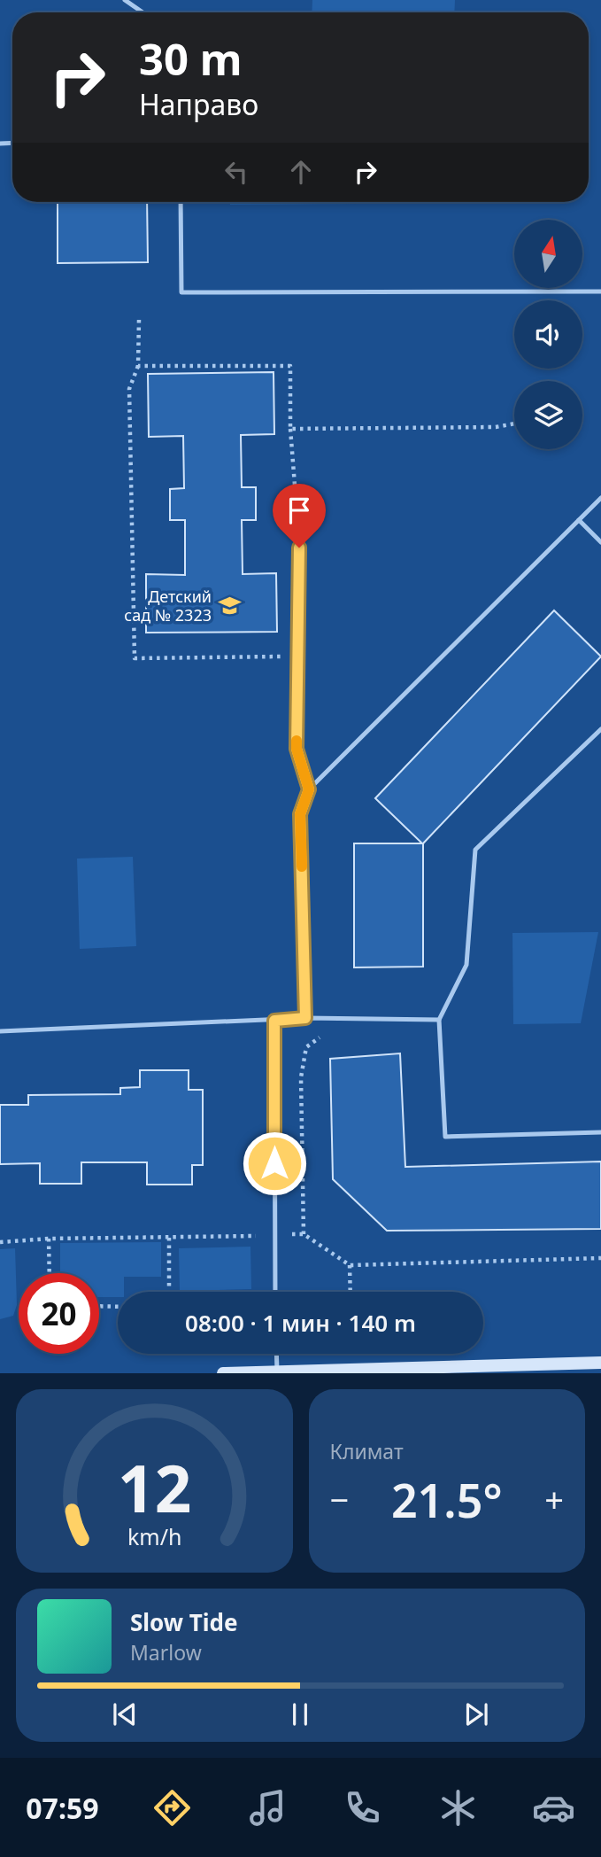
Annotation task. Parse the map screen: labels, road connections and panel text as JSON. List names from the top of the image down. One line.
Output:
{"places":{"school or university":["Детский сад № 2323"]},"north":"top","page":{"turn":["30 m","Направо"],"limit":"20","trip":"08:00 · 1 мин · 140 m","tile":"Климат","heat":["−","21.5°","+"],"song":["Slow Tide","Marlow"],"tabs":"07:59","gauge":["12","km/h"]}}
